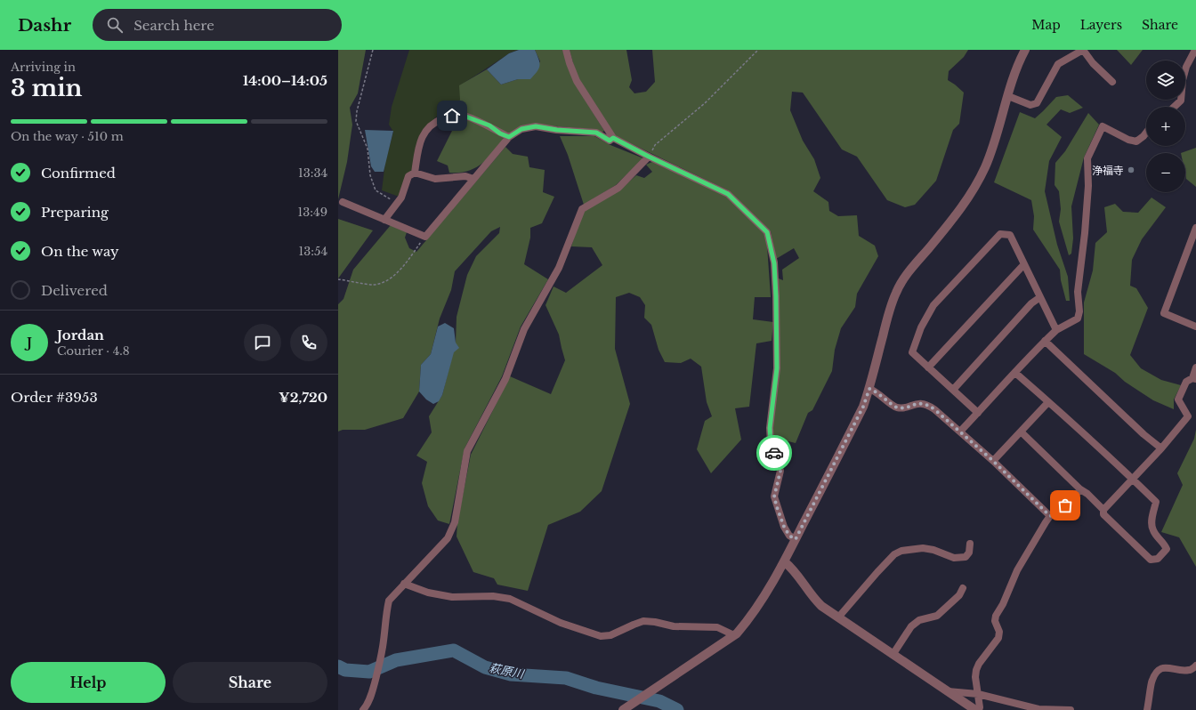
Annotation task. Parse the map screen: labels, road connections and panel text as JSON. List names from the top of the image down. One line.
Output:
{"water":["萩原川"],"places":["浄福寺"],"page":{"header":"Dashr","search":"Search here","nav":["Map","Layers","Share"],"heading":["3 min","Arriving in","14:00–14:05"],"panel":["Jordan","Courier · 4.8","Order #3953","¥2,720"],"map_buttons":["+","−"],"bar":"On the way · 510 m","list":[["Confirmed","13:34"],["Preparing","13:49"],["On the way","13:54"],"Delivered"],"round":"J","buttons":["Help","Share"]}}
